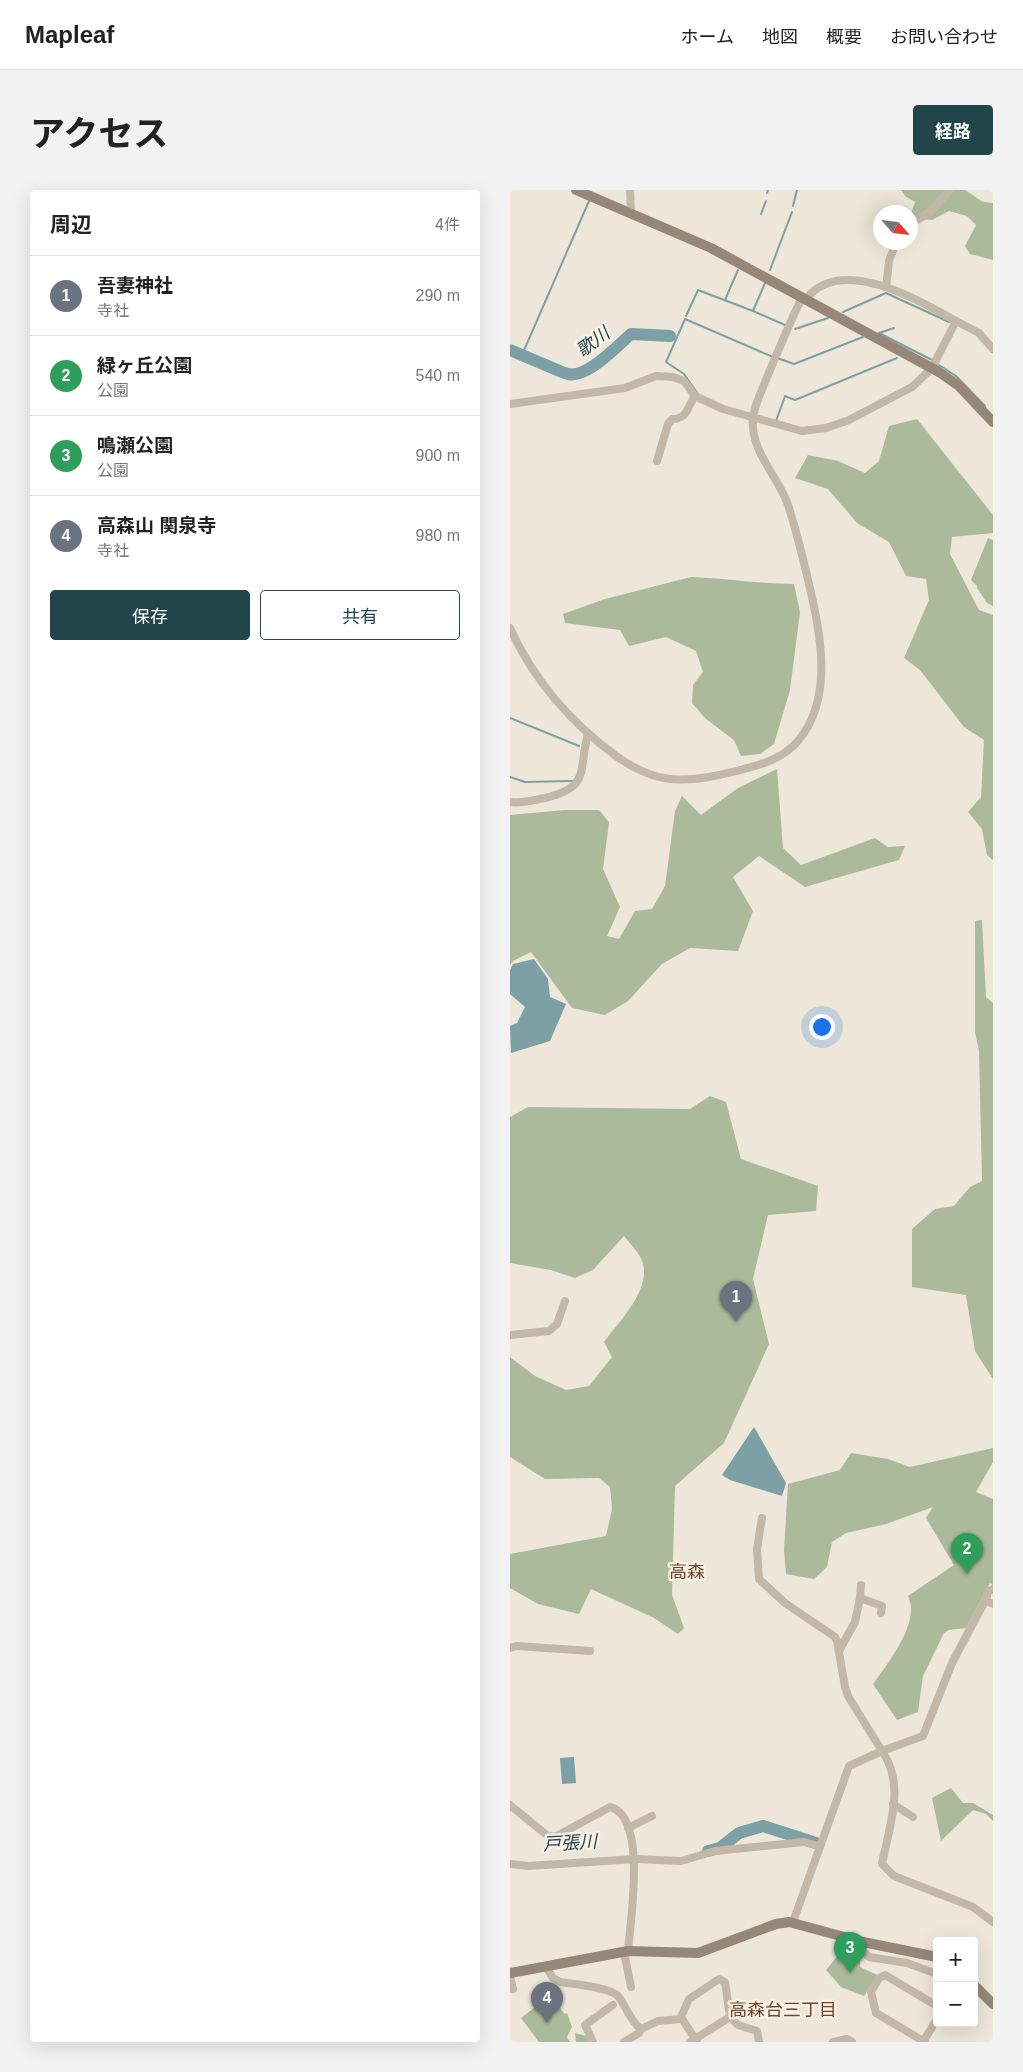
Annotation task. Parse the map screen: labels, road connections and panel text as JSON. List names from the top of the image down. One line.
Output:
{"districts":["高森","高森台三丁目"],"water":["歌川","戸張川"],"north":"bottom right","page":{"header":"Mapleaf","nav":["ホーム","地図","概要","お問い合わせ"],"title":"アクセス","buttons":["経路",["保存","共有"]],"heading":["周辺","4件"],"list":[{"mark":"1","name":"吾妻神社","note":"寺社","value":"290 m"},{"mark":"2","name":"緑ヶ丘公園","note":"公園","value":"540 m"},{"mark":"3","name":"鳴瀬公園","note":"公園","value":"900 m"},{"mark":"4","name":"高森山 関泉寺","note":"寺社","value":"980 m"}],"pins":["1","2","3","4"],"map_buttons":["+","−"]}}
